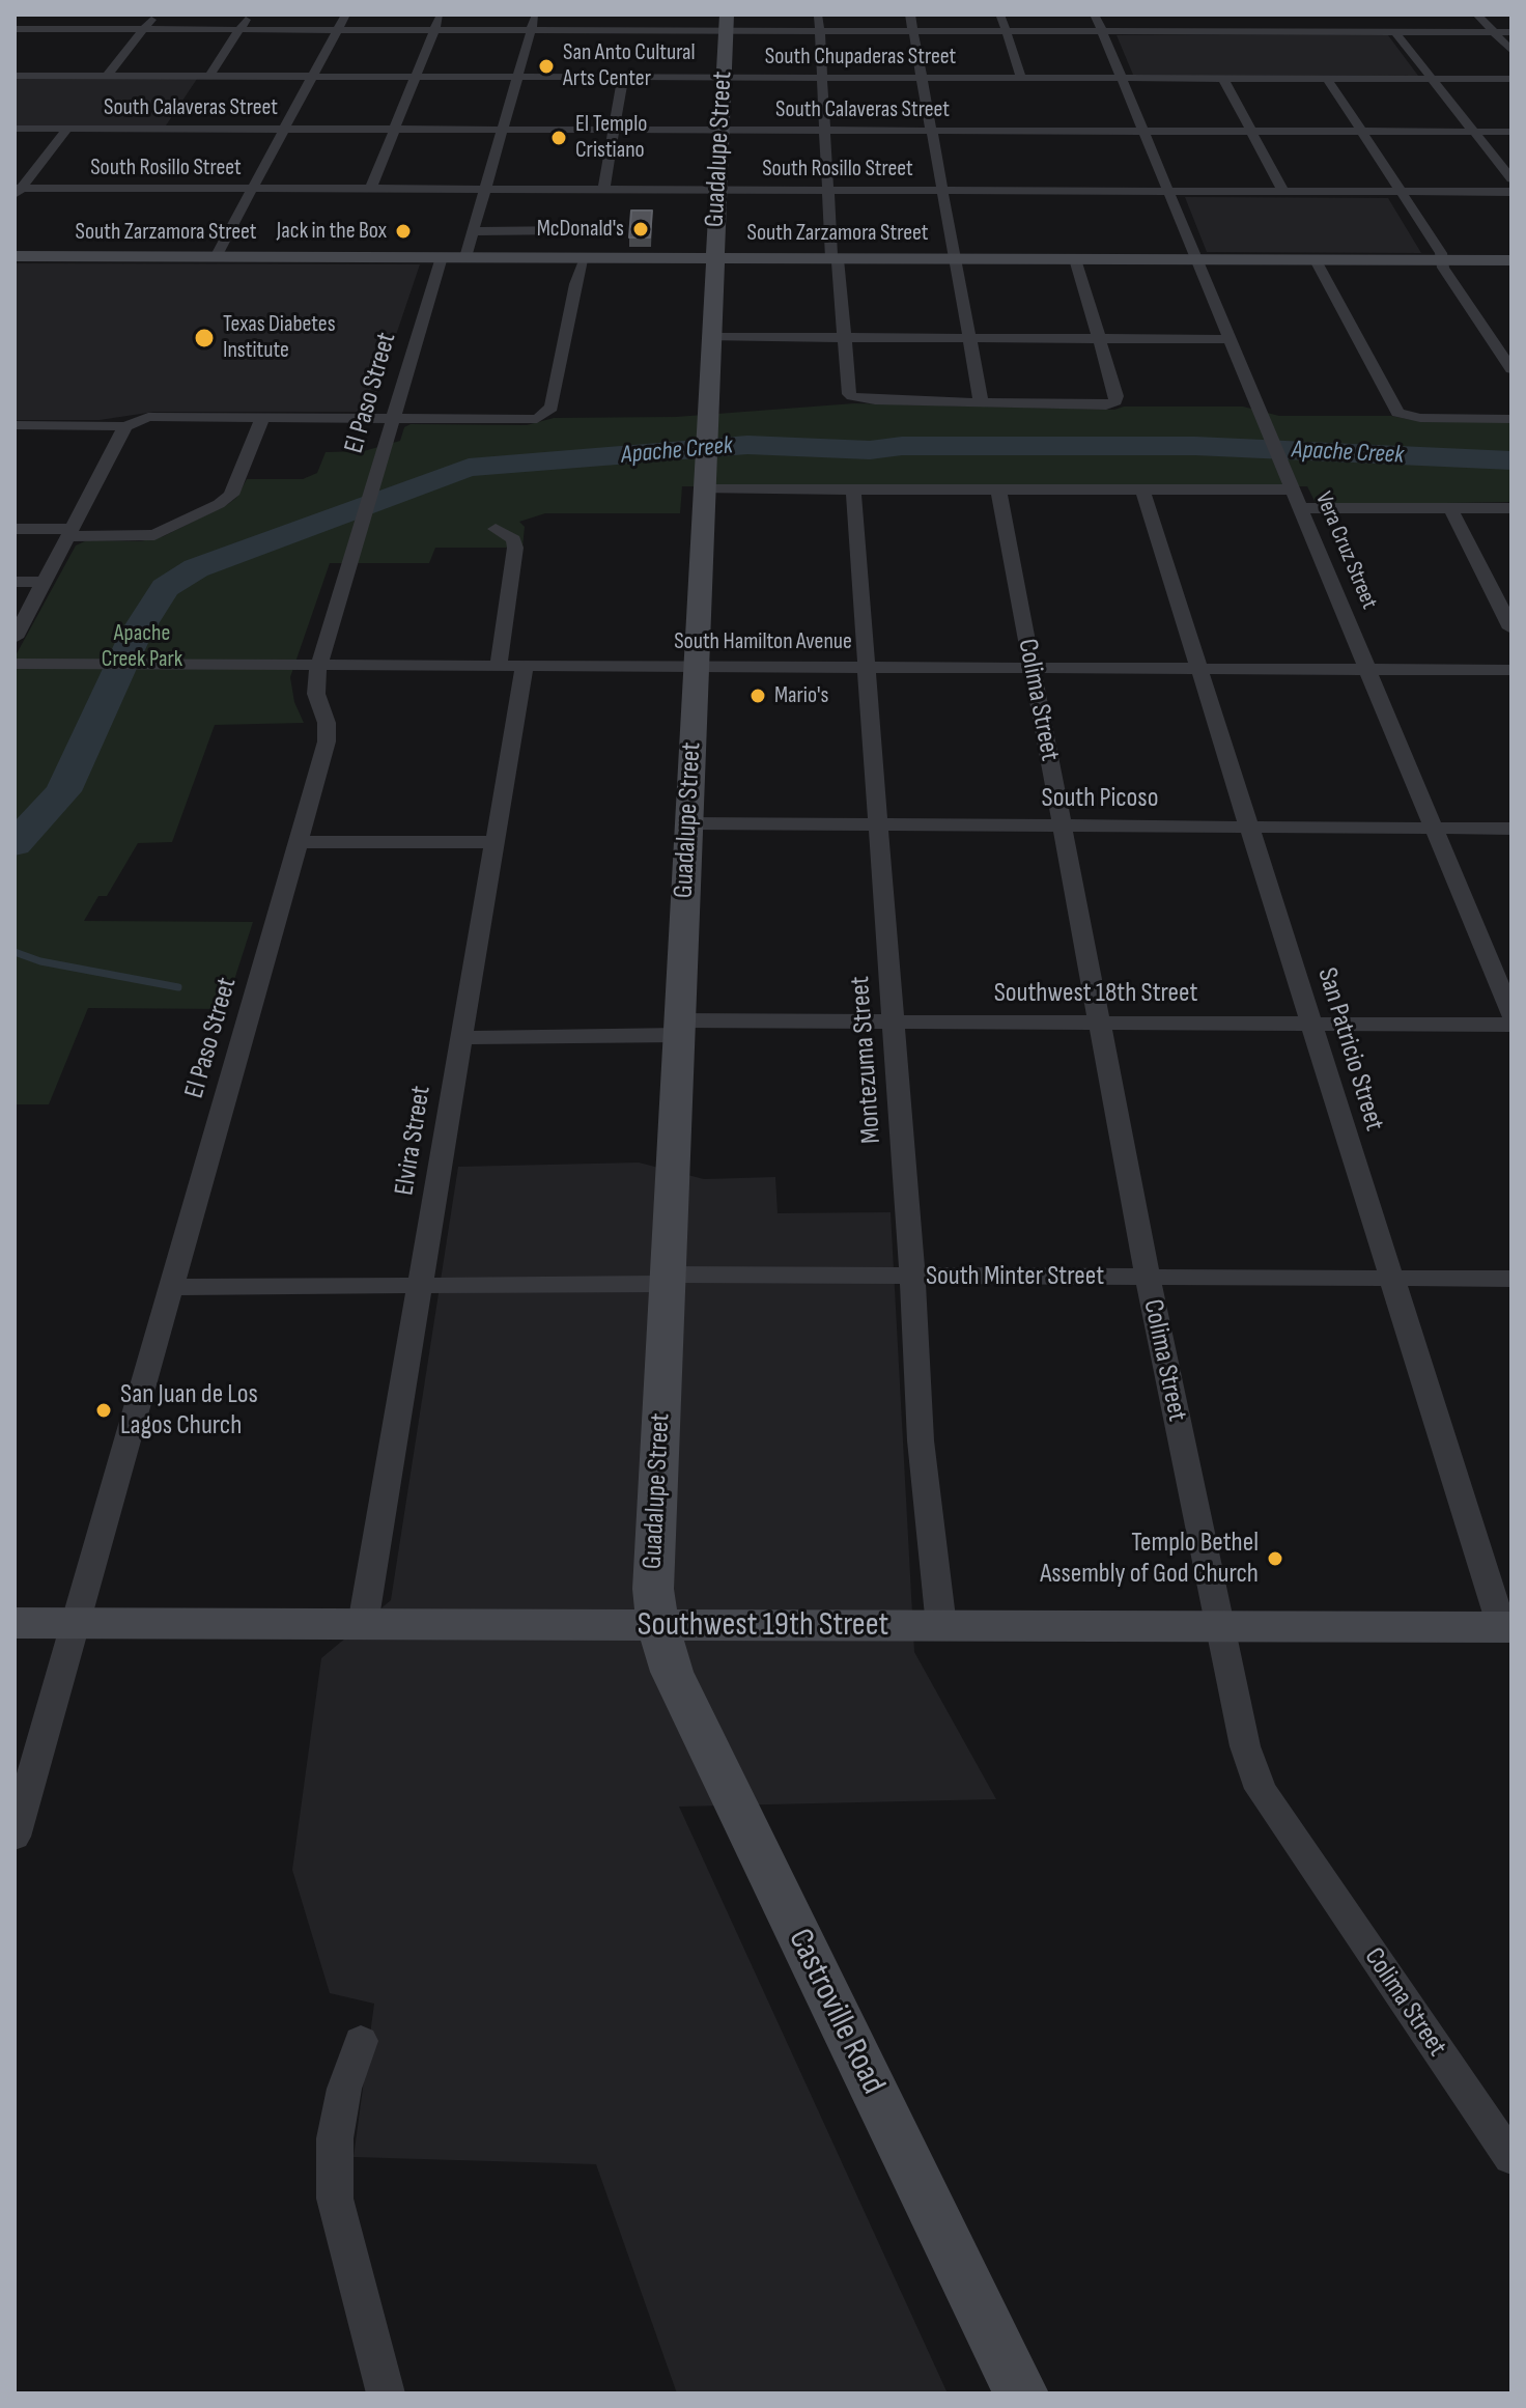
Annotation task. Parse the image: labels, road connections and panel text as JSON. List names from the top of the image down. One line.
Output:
{"streets":{"main road":["Guadalupe Street","South Zarzamora Street","Southwest 19th Street","Castroville Road"],"street":["South Chupaderas Street","South Calaveras Street","South Rosillo Street","El Paso Street","Vera Cruz Street","South Hamilton Avenue","Colima Street","South Picoso","Southwest 18th Street","San Patricio Street","Montezuma Street","Elvira Street","South Minter Street"]},"crossings":[["South Chupaderas Street","Guadalupe Street"],["South Chupaderas Street","Vera Cruz Street"],["South Calaveras Street","Guadalupe Street"],["South Calaveras Street","Vera Cruz Street"],["Guadalupe Street","South Rosillo Street"],["Guadalupe Street","South Zarzamora Street"],["Guadalupe Street","South Hamilton Avenue"],["Guadalupe Street","South Picoso"],["Guadalupe Street","Southwest 18th Street"],["Guadalupe Street","South Minter Street"],["Guadalupe Street","Southwest 19th Street"],["Guadalupe Street","Castroville Road"],["South Rosillo Street","Vera Cruz Street"],["South Zarzamora Street","El Paso Street"],["South Zarzamora Street","Vera Cruz Street"],["El Paso Street","South Hamilton Avenue"],["El Paso Street","South Minter Street"],["El Paso Street","Southwest 19th Street"],["Vera Cruz Street","South Hamilton Avenue"],["Vera Cruz Street","South Picoso"],["South Hamilton Avenue","Colima Street"],["South Hamilton Avenue","San Patricio Street"],["South Hamilton Avenue","Montezuma Street"],["South Hamilton Avenue","Elvira Street"],["Colima Street","South Picoso"],["Colima Street","Southwest 18th Street"],["Colima Street","South Minter Street"],["Colima Street","Southwest 19th Street"],["South Picoso","San Patricio Street"],["South Picoso","Montezuma Street"],["Southwest 18th Street","San Patricio Street"],["Southwest 18th Street","Montezuma Street"],["Southwest 18th Street","Elvira Street"],["San Patricio Street","South Minter Street"],["San Patricio Street","Southwest 19th Street"],["Montezuma Street","South Minter Street"],["Montezuma Street","Southwest 19th Street"],["Elvira Street","South Minter Street"],["Elvira Street","Southwest 19th Street"],["Southwest 19th Street","Castroville Road"]],"water":["Apache Creek"],"parks":["Apache Creek Park"],"places":["San Anto Cultural Arts Center","El Templo Cristiano","McDonald's","Jack in the Box","Texas Diabetes Institute","Mario's","San Juan de Los Lagos Church","Templo Bethel Assembly of God Church"]}
